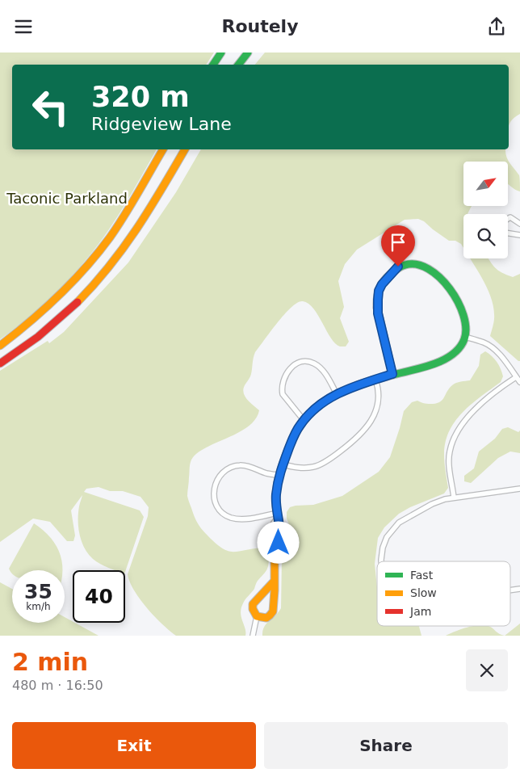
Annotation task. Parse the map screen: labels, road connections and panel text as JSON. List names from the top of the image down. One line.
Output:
{"parks":["Taconic Parkland"],"legend":["Fast","Slow","Jam"],"north":"top right","page":{"header":"Routely","turn":["320 m","Ridgeview Lane"],"speed":"35 km/h","limit":"40","heading":["2 min","480 m · 16:50"],"buttons":["Exit","Share"]}}
